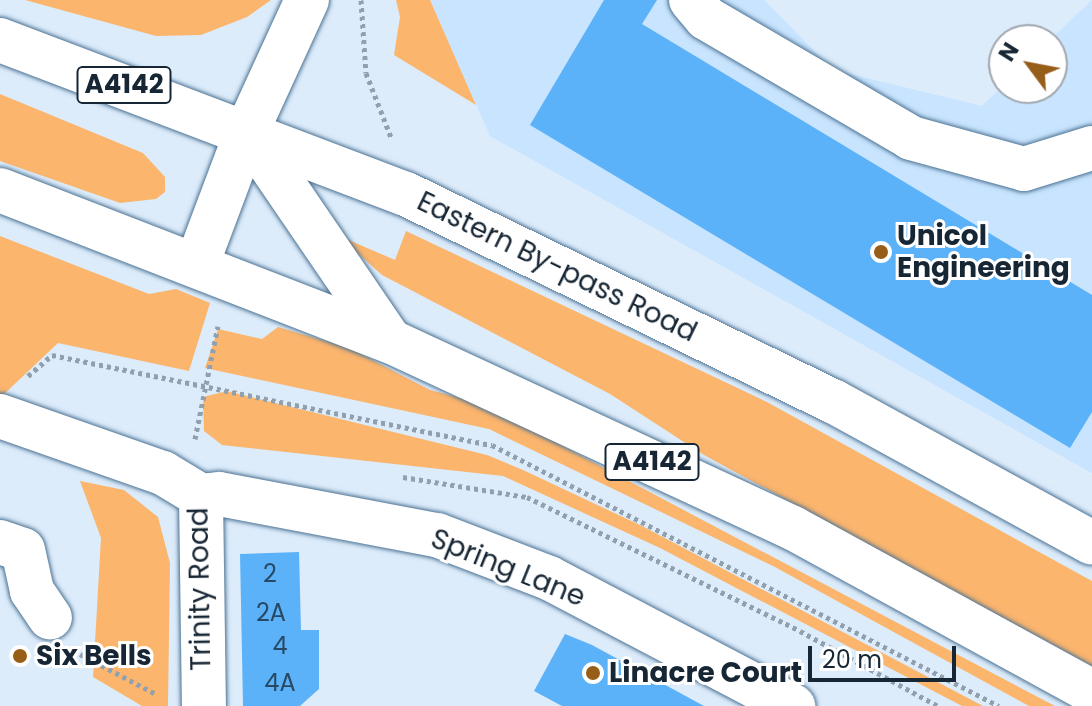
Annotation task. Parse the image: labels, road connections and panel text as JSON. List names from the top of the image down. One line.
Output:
{"streets":{"main road":["A4142","Eastern By-pass Road","Spring Lane","Trinity Road"]},"crossings":[["Spring Lane","Trinity Road"]],"places":["Unicol Engineering","Six Bells","Linacre Court"],"house_numbers":["2","2A","4","4A"],"scale_bar":"20 m","north":"top left"}
